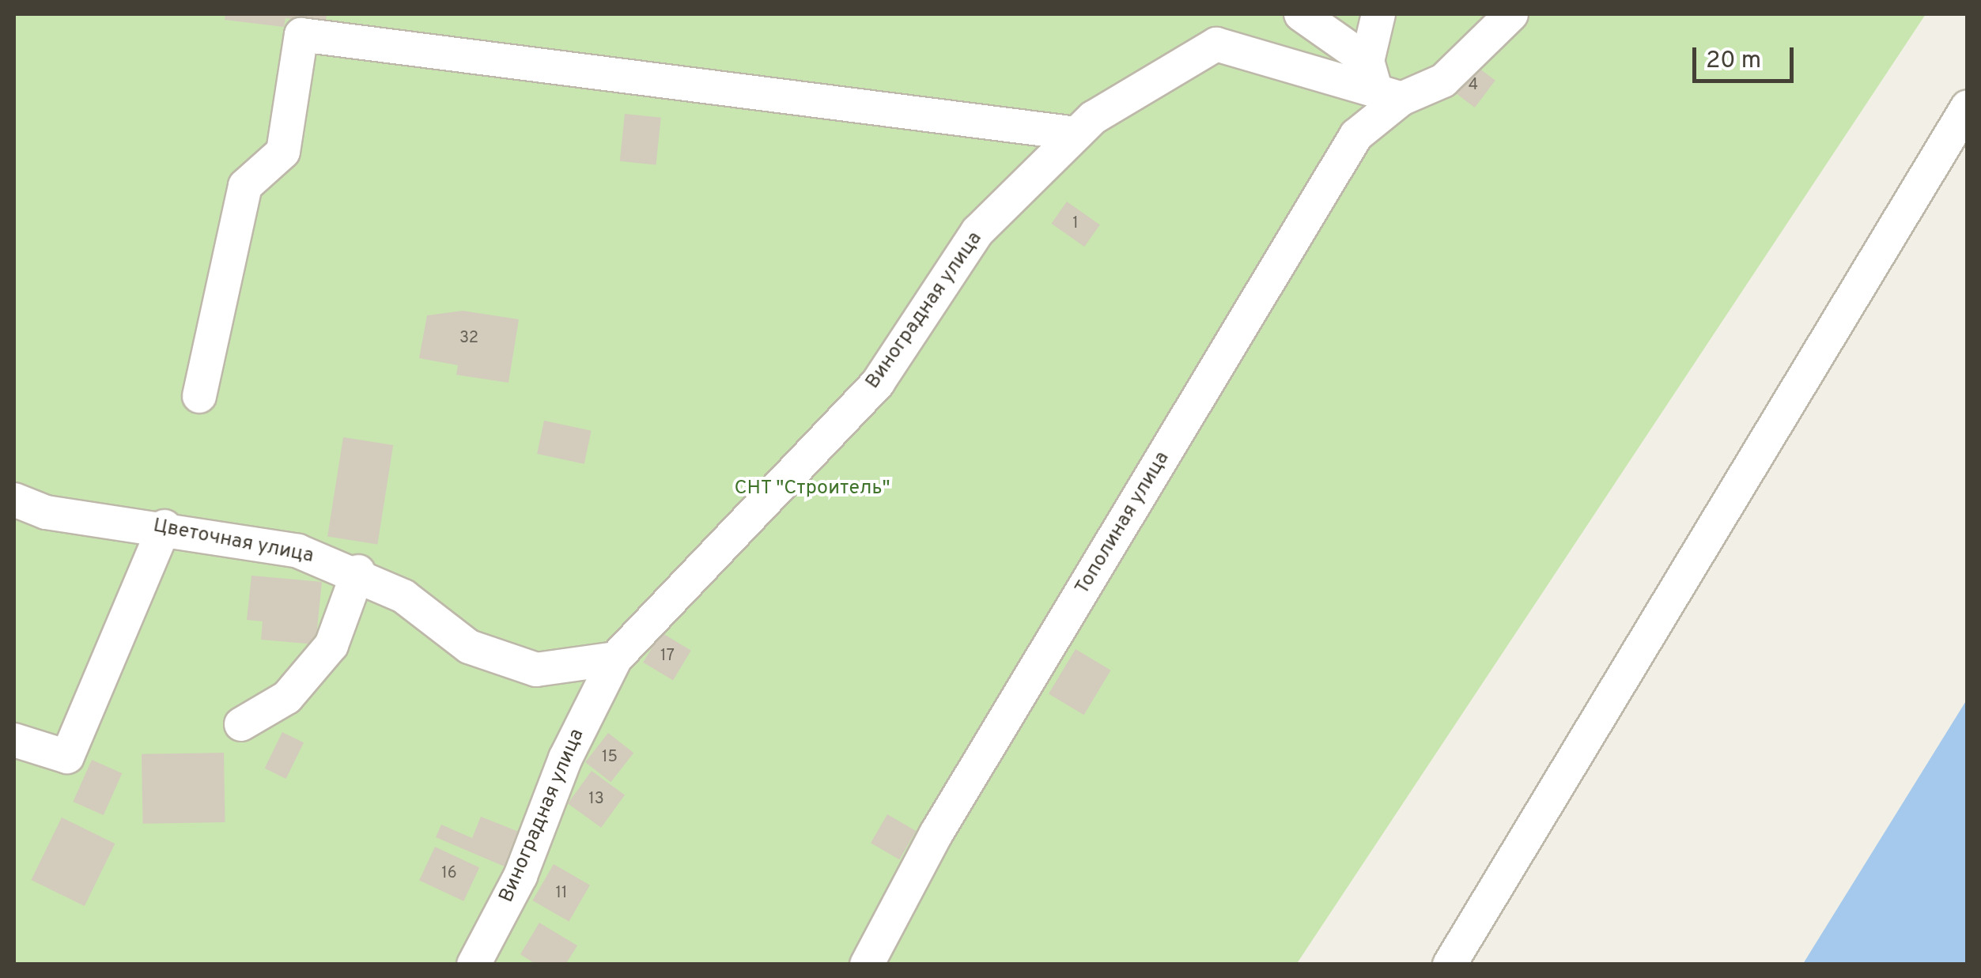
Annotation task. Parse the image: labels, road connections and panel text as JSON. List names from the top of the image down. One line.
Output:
{"streets":{"street":["Виноградная улица","Тополиная улица","Цветочная улица"]},"crossings":[["Виноградная улица","Тополиная улица"],["Виноградная улица","Цветочная улица"]],"parks":["СНТ \"Строитель\""],"house_numbers":["4","1","32","17","15","13","16","11"],"scale_bar":"20 m"}
